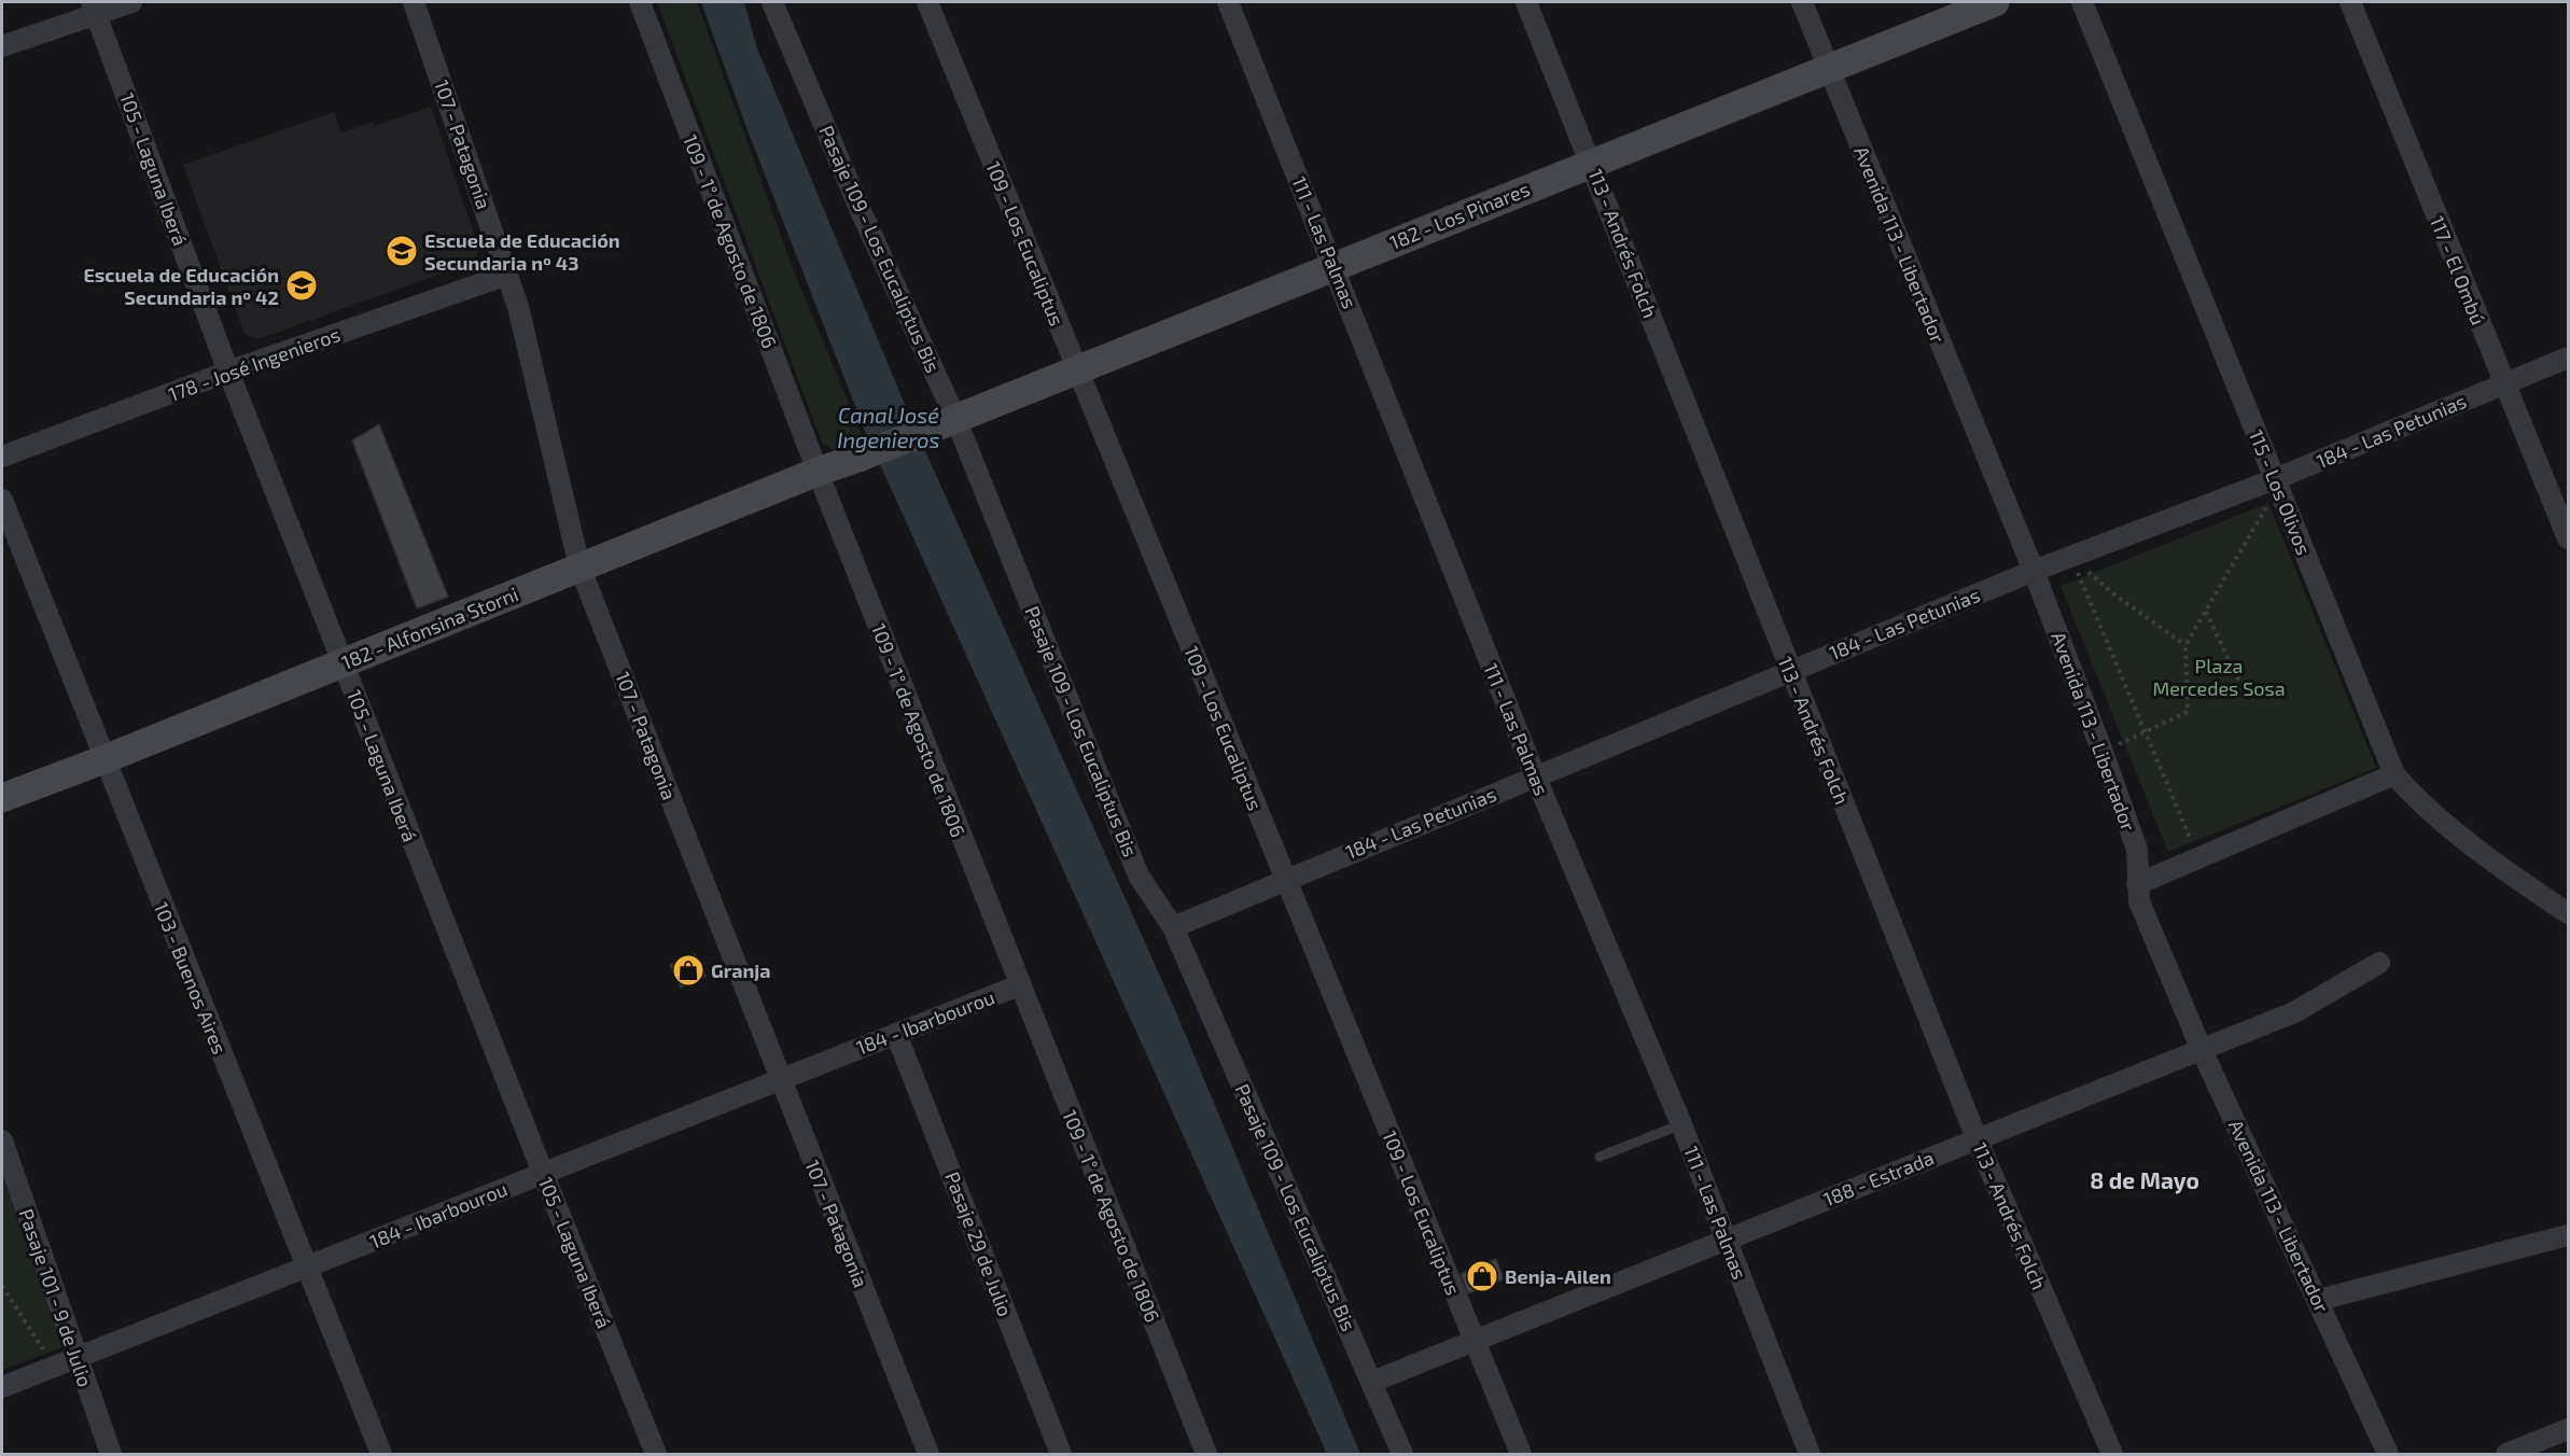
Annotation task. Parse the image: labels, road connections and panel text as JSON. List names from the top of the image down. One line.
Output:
{"streets":{"street":["107 - Patagonia","105 - Laguna Iberá","182 - Los Pinares","109 - 1° de Agosto de 1806","111 - Las Palmas","109 - Los Eucaliptus","113 - Andrés Folch","Avenida 113 - Libertador","Pasaje 109 - Los Eucaliptus Bis","117 - El Ombú","178 - José Ingenieros","184 - Las Petunias","115 - Los Olivos","182 - Alfonsina Storni","103 - Buenos Aires","184 - Ibarbourou","188 - Estrada","Pasaje 29 de Julio","Pasaje 101 - 9 de Julio"]},"crossings":[["107 - Patagonia","178 - José Ingenieros"],["107 - Patagonia","182 - Alfonsina Storni"],["107 - Patagonia","184 - Ibarbourou"],["105 - Laguna Iberá","178 - José Ingenieros"],["105 - Laguna Iberá","182 - Alfonsina Storni"],["105 - Laguna Iberá","184 - Ibarbourou"],["182 - Los Pinares","111 - Las Palmas"],["182 - Los Pinares","109 - Los Eucaliptus"],["182 - Los Pinares","113 - Andrés Folch"],["182 - Los Pinares","Avenida 113 - Libertador"],["182 - Los Pinares","Pasaje 109 - Los Eucaliptus Bis"],["182 - Los Pinares","182 - Alfonsina Storni"],["109 - 1° de Agosto de 1806","182 - Alfonsina Storni"],["109 - 1° de Agosto de 1806","184 - Ibarbourou"],["111 - Las Palmas","184 - Las Petunias"],["111 - Las Palmas","188 - Estrada"],["109 - Los Eucaliptus","184 - Las Petunias"],["109 - Los Eucaliptus","188 - Estrada"],["113 - Andrés Folch","184 - Las Petunias"],["113 - Andrés Folch","188 - Estrada"],["Avenida 113 - Libertador","184 - Las Petunias"],["Avenida 113 - Libertador","188 - Estrada"],["Pasaje 109 - Los Eucaliptus Bis","184 - Las Petunias"],["Pasaje 109 - Los Eucaliptus Bis","188 - Estrada"],["117 - El Ombú","184 - Las Petunias"],["184 - Las Petunias","115 - Los Olivos"],["182 - Alfonsina Storni","103 - Buenos Aires"],["103 - Buenos Aires","184 - Ibarbourou"],["184 - Ibarbourou","Pasaje 29 de Julio"],["184 - Ibarbourou","Pasaje 101 - 9 de Julio"]],"districts":["8 de Mayo"],"water":["Canal José Ingenieros"],"parks":["Plaza Mercedes Sosa"],"places":{"school or university":["Escuela de Educación Secundaria nº 43","Escuela de Educación Secundaria nº 42"],"shop":["Granja","Benja-Ailen"]}}
